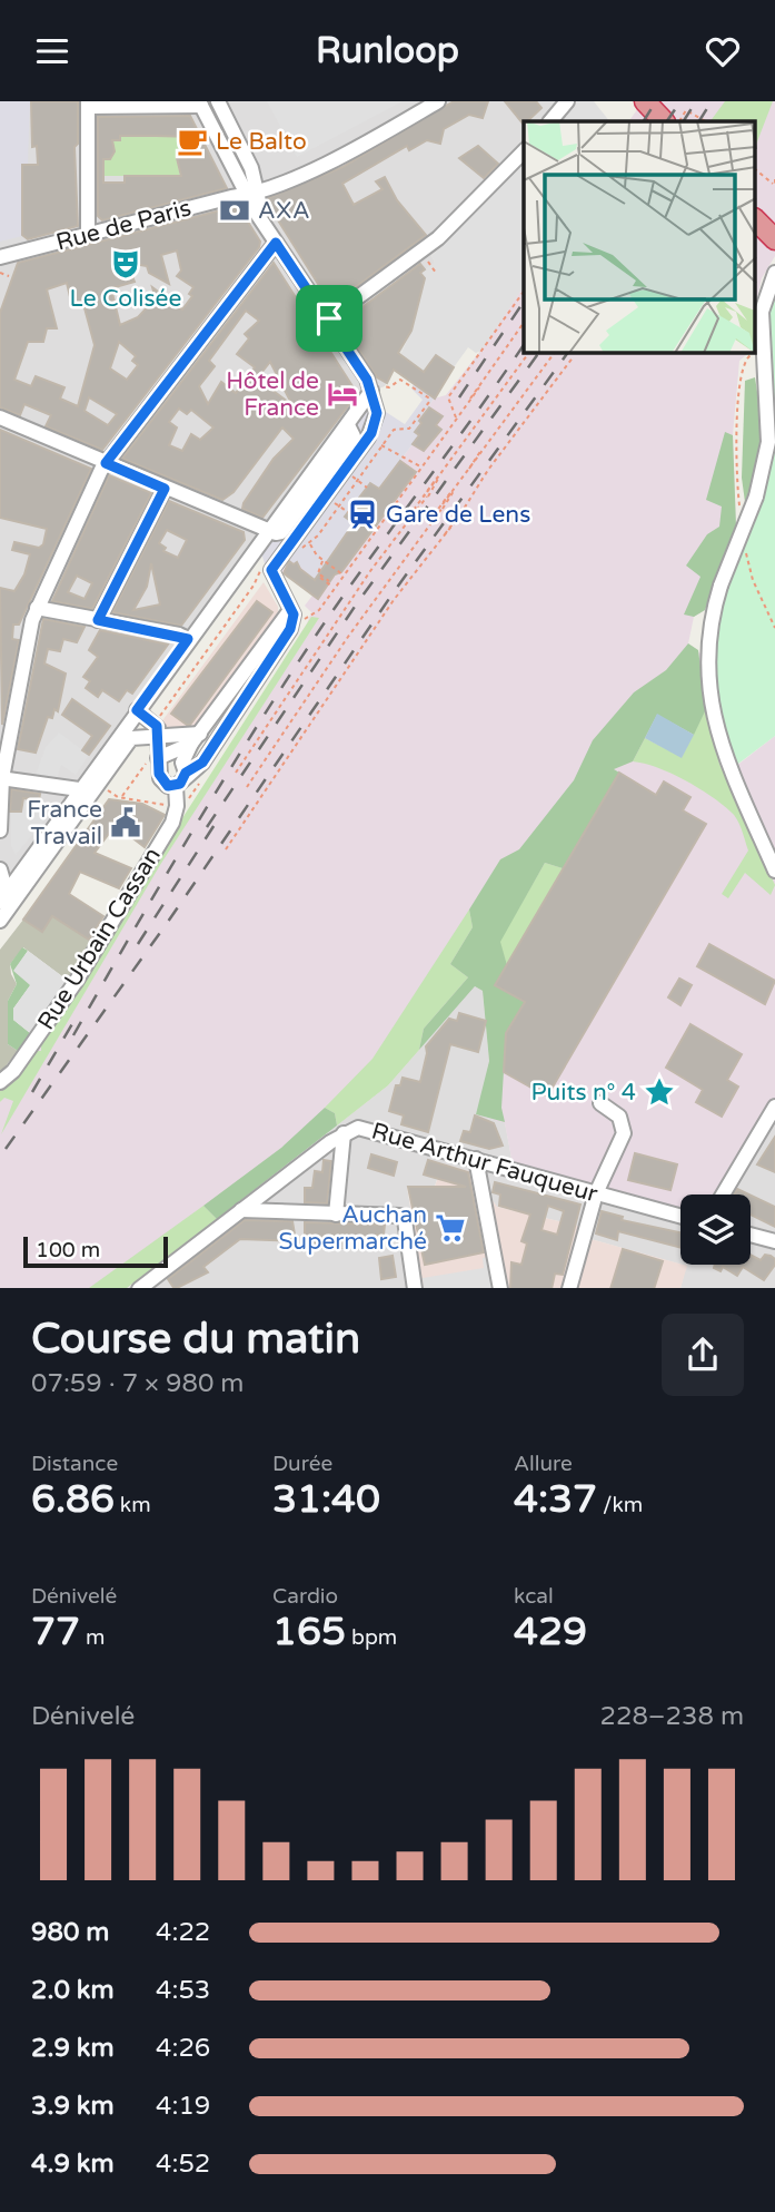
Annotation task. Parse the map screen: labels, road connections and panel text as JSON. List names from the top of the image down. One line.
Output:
{"streets":{"street":["Rue de Paris","Rue Urbain Cassan","Rue Arthur Fauqueur"]},"places":{"cafe":["Le Balto"],"bank":["AXA"],"theatre":["Le Colisée"],"hotel":["Hôtel de France"],"station":["Gare de Lens"],"public building":["France Travail"],"place":["Puits n° 4"],"supermarket":["Auchan Supermarché"]},"scale_bar":"100 m","page":{"header":"Runloop","scale":"100 m","heading":["Course du matin","07:59 · 7 × 980 m"],"stats":[["Distance","6.86 km"],["Durée","31:40"],["Allure","4:37 /km"],["Dénivelé","77 m"],["Cardio","165 bpm"],["kcal","429"]],"chart":["Dénivelé","228–238 m"],"list":[{"name":"980 m","note":"4:22"},{"name":"2.0 km","note":"4:53"},{"name":"2.9 km","note":"4:26"},{"name":"3.9 km","note":"4:19"},{"name":"4.9 km","note":"4:52"}]}}
